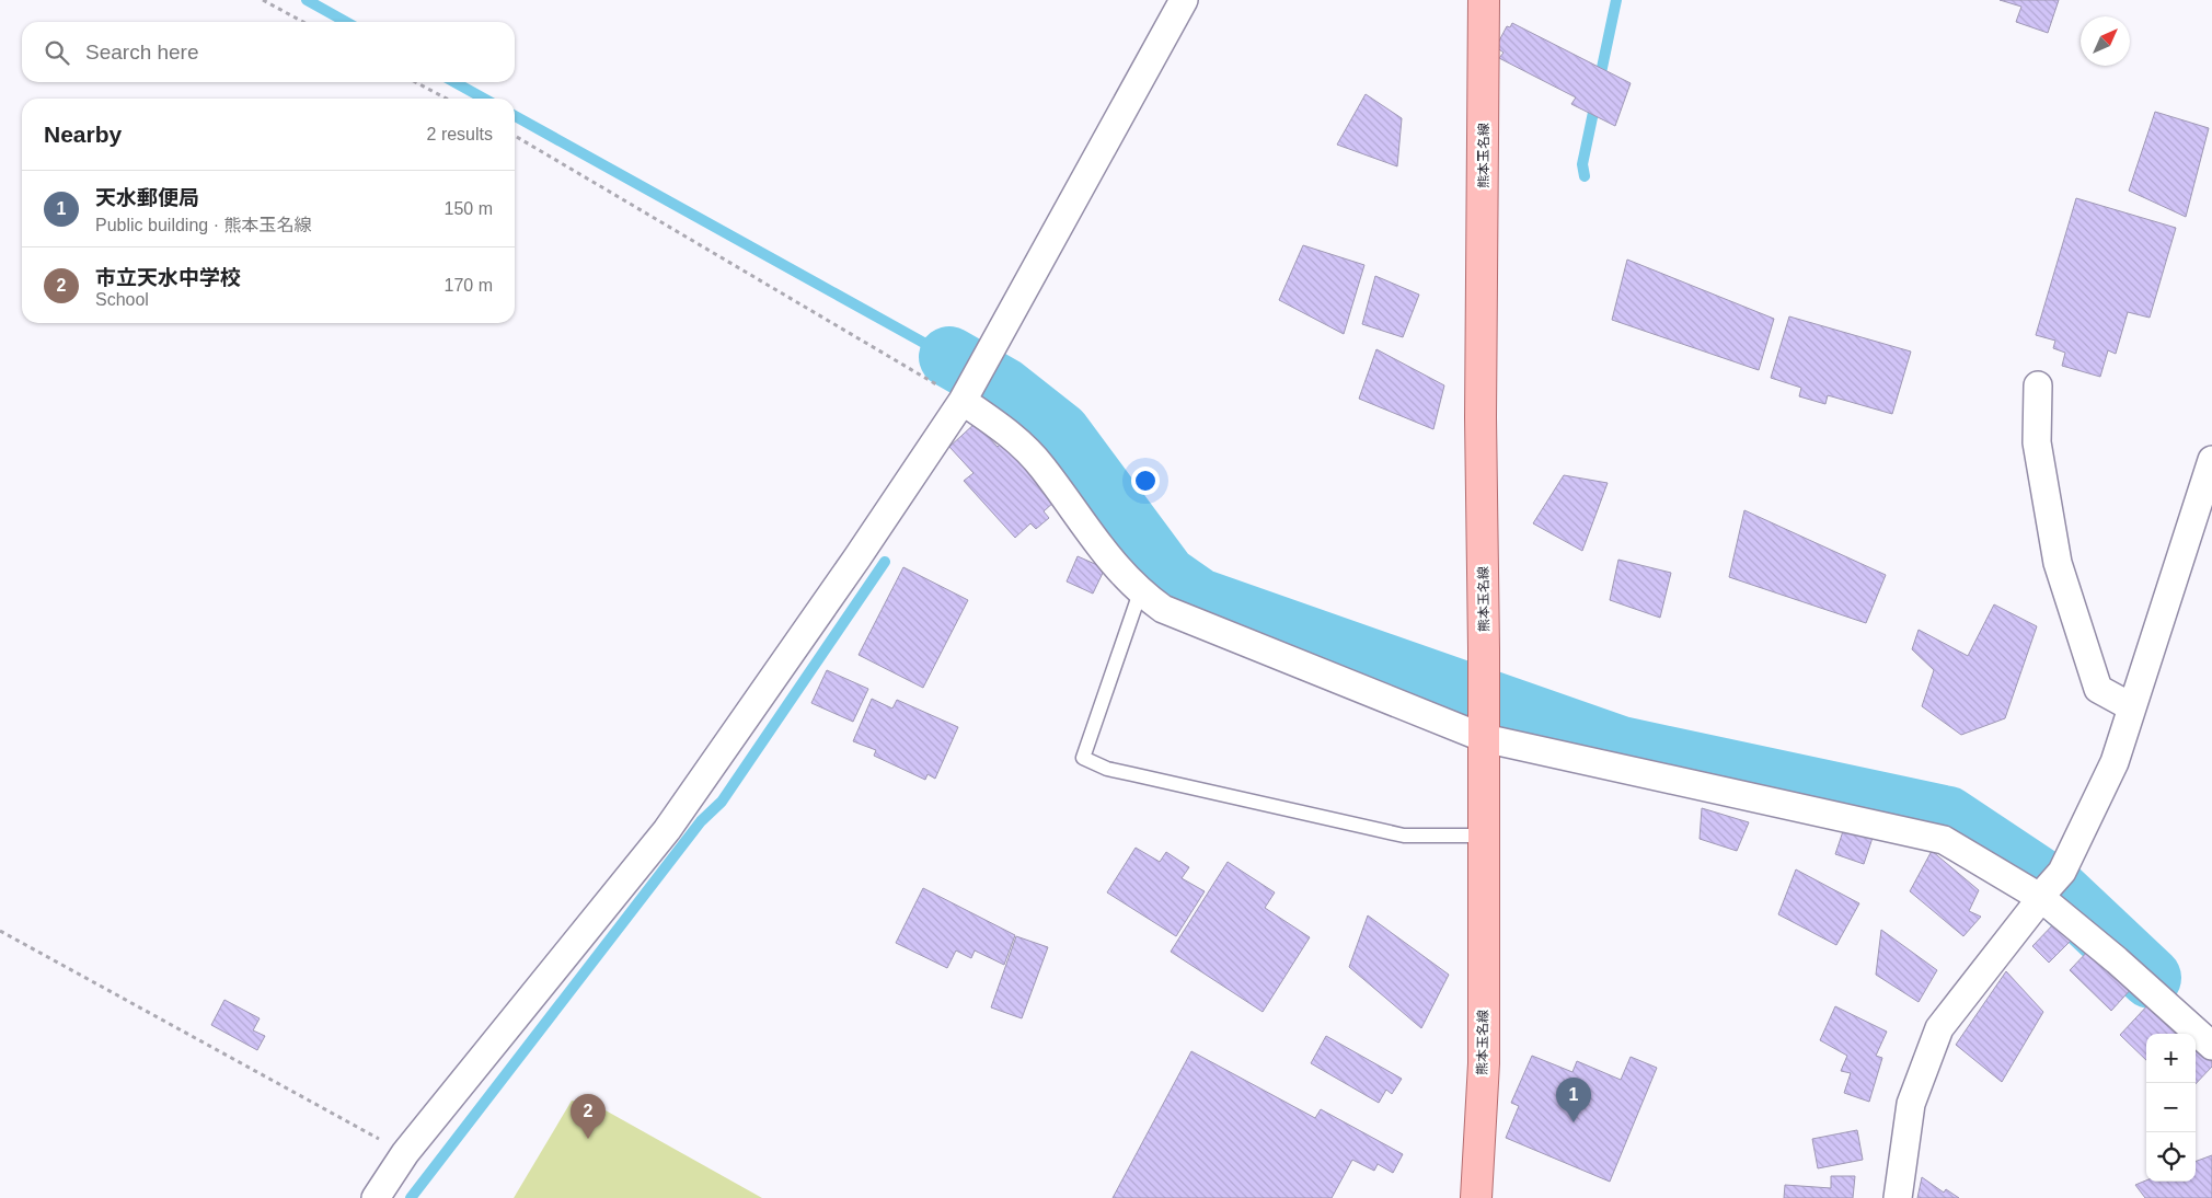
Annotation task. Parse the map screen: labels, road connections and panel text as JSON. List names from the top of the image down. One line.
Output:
{"streets":{"main road":["熊本玉名線"]},"north":"top right","page":{"search":"Search here","heading":["Nearby","2 results"],"list":[{"mark":"1","name":"天水郵便局","note":"Public building · 熊本玉名線","value":"150 m"},{"mark":"2","name":"市立天水中学校","note":"School","value":"170 m"}],"map_buttons":["+","−"],"pins":["1","2"]}}
